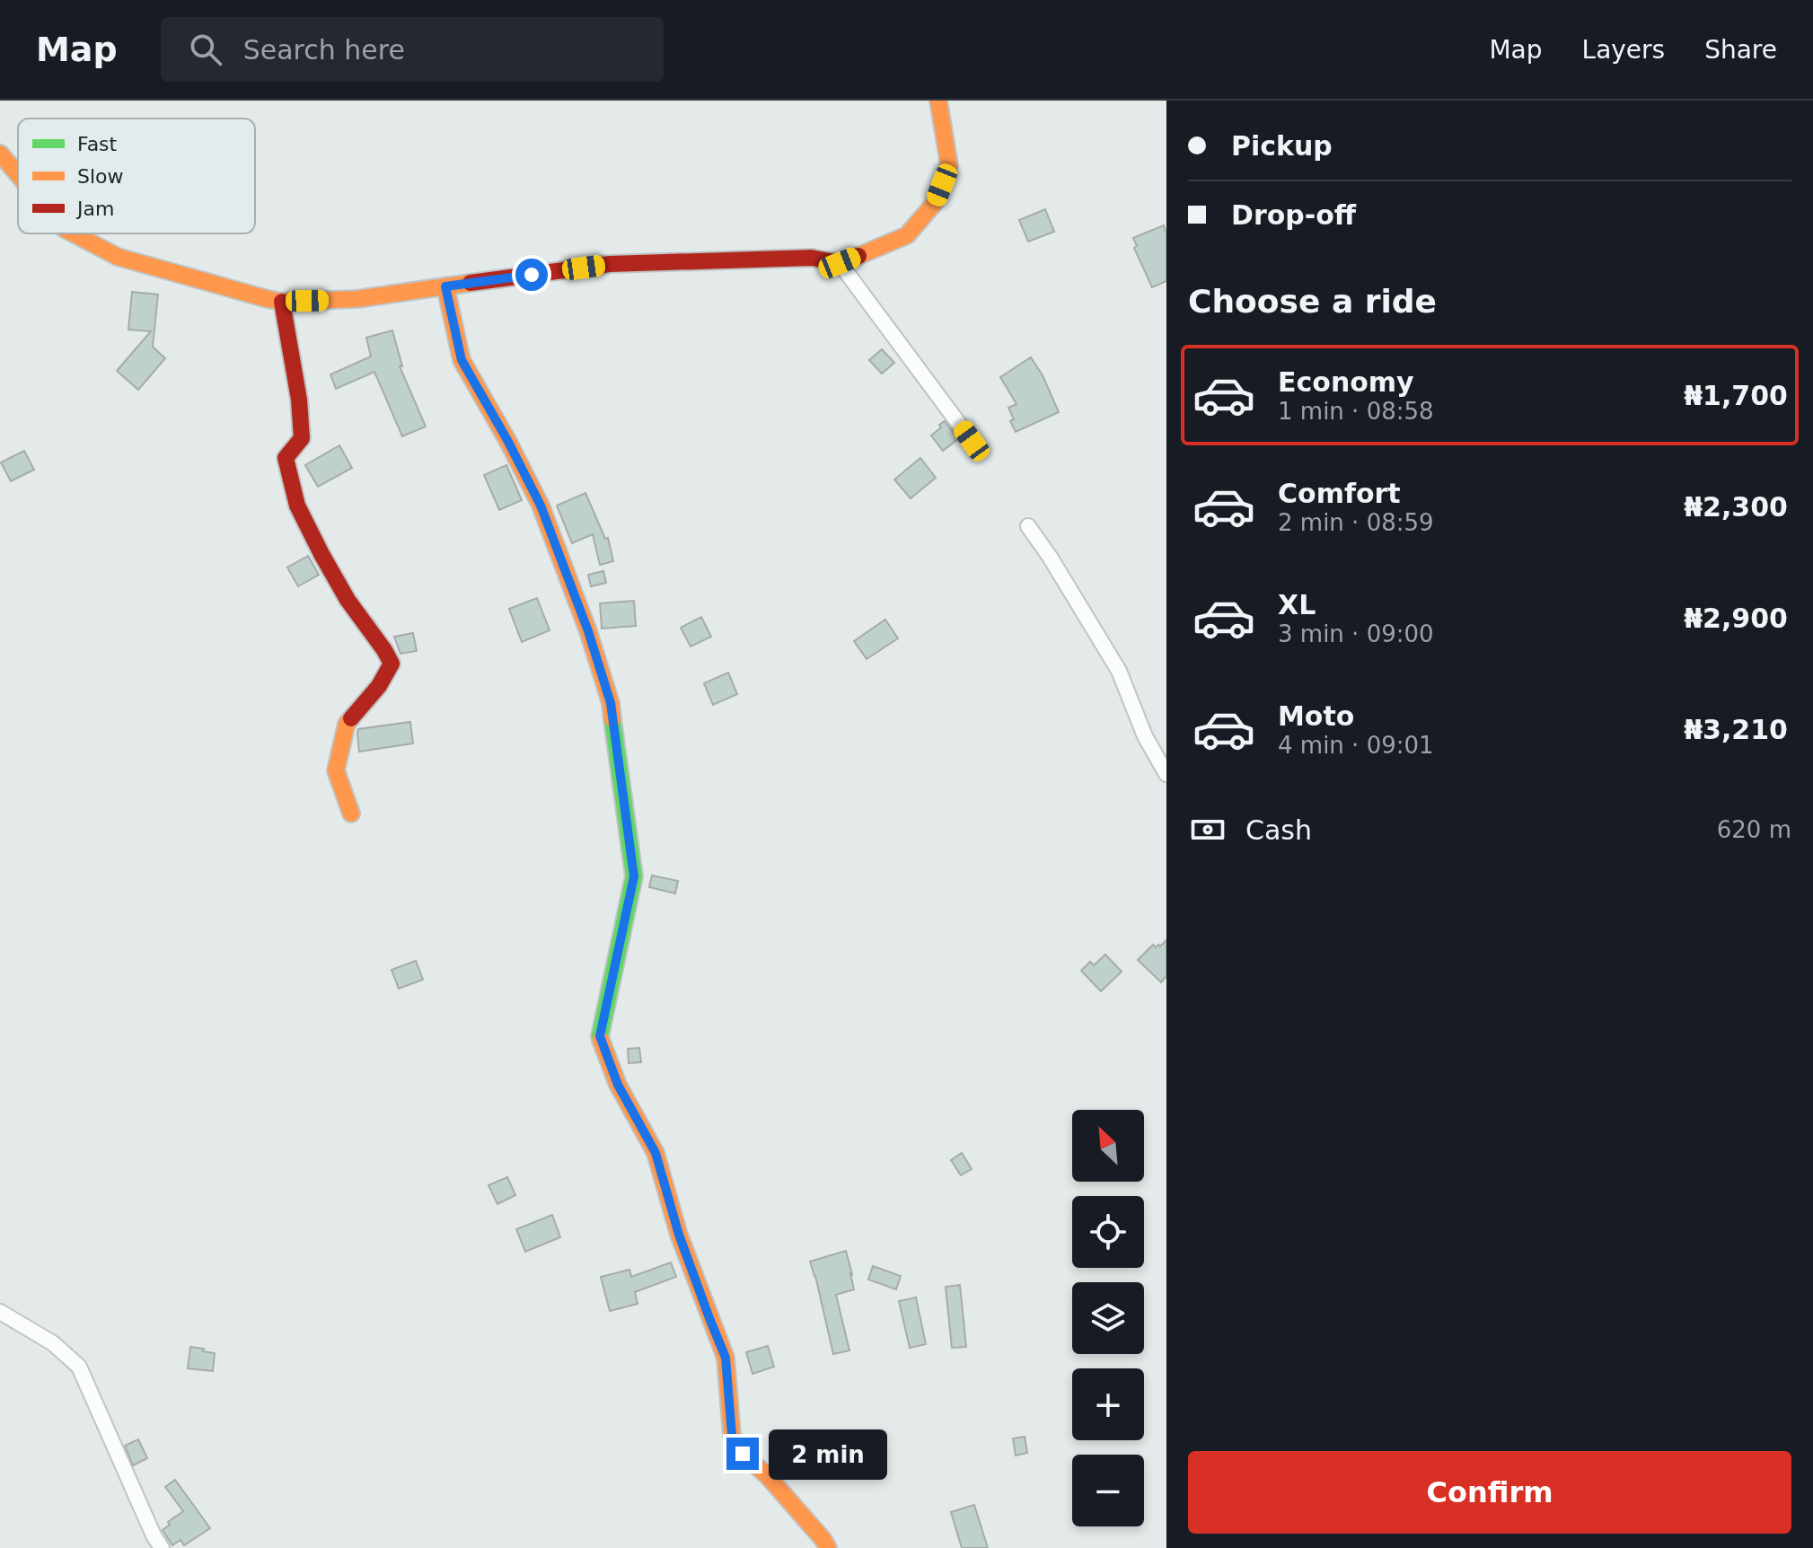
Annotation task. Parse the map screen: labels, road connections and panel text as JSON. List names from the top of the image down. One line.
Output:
{"legend":["Fast","Slow","Jam"],"north":"top left","page":{"header":"Map","search":"Search here","nav":["Map","Layers","Share"],"banner":["Pickup","Drop-off"],"heading":"Choose a ride","list":[{"name":"Economy","note":"1 min · 08:58","value":"₦1,700"},{"name":"Comfort","note":"2 min · 08:59","value":"₦2,300"},{"name":"XL","note":"3 min · 09:00","value":"₦2,900"},{"name":"Moto","note":"4 min · 09:01","value":"₦3,210"}],"pay":["Cash","620 m"],"map_buttons":["+","−"],"bubble":"2 min","buttons":"Confirm"}}
